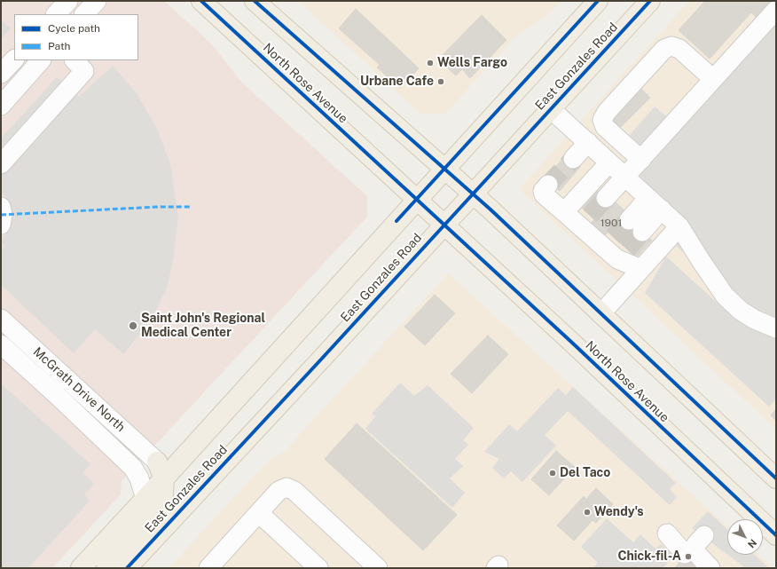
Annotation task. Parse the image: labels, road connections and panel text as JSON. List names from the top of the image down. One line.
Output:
{"streets":{"main road":["East Gonzales Road","North Rose Avenue"],"lane":["McGrath Drive North"]},"crossings":[["East Gonzales Road","North Rose Avenue"],["East Gonzales Road","McGrath Drive North"]],"places":["Wells Fargo","Urbane Cafe","Saint John's Regional Medical Center","Del Taco","Wendy's","Chick-fil-A"],"house_numbers":["1901"],"legend":["Cycle path","Path"],"north":"bottom right"}
